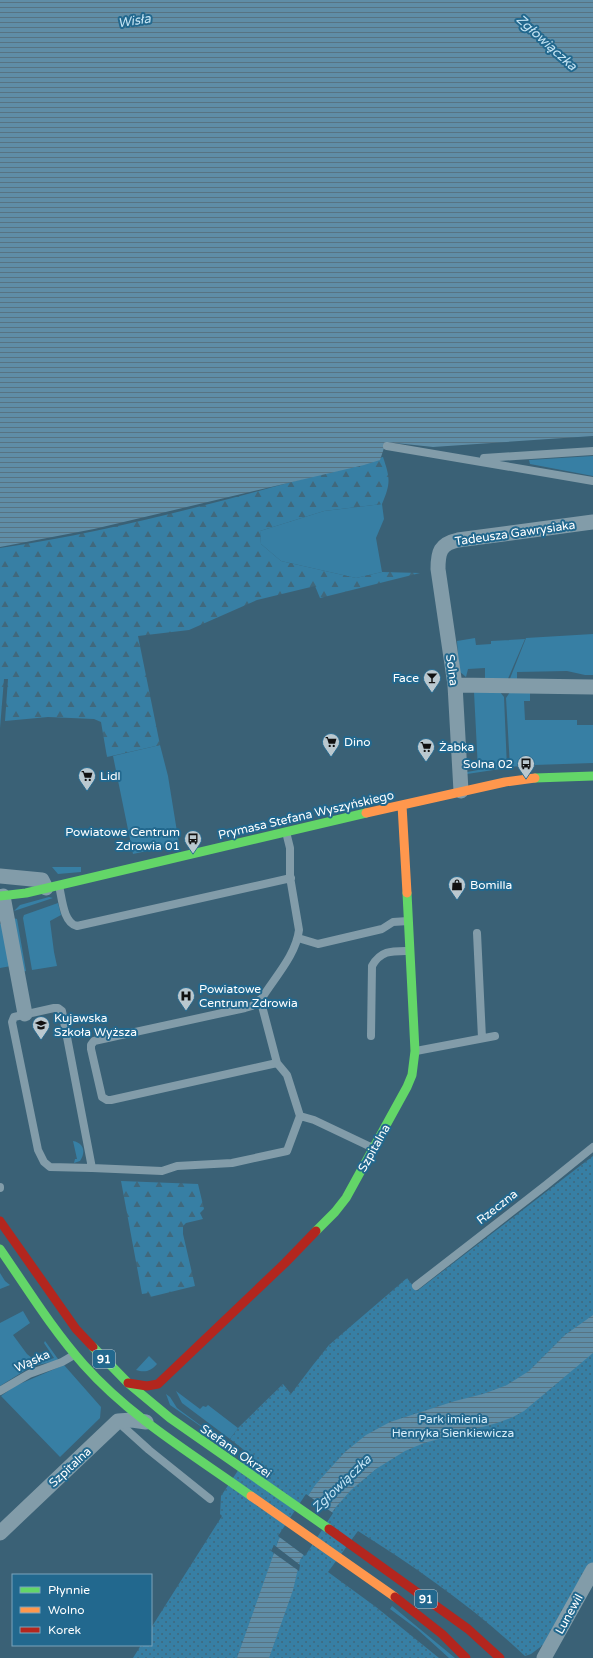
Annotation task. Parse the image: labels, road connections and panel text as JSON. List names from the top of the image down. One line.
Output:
{"streets":{"main road":["Prymasa Stefana Wyszyńskiego","Szpitalna","91","Stefana Okrzei"],"street":["Tadeusza Gawrysiaka","Solna","Lunewil"],"lane":["Rzeczna","Wąska"]},"crossings":[["Tadeusza Gawrysiaka","Solna"],["Solna","Prymasa Stefana Wyszyńskiego"],["Prymasa Stefana Wyszyńskiego","Szpitalna"],["91","Wąska"]],"water":["Wisła","Zgłowiączka"],"parks":["Park imienia Henryka Sienkiewicza"],"places":{"bar":["Face"],"supermarket":["Dino","Żabka","Lidl"],"bus stop":["Solna 02","Powiatowe Centrum Zdrowia 01"],"shop":["Bomilla"],"hospital":["Powiatowe Centrum Zdrowia"],"school or university":["Kujawska Szkoła Wyższa"]},"legend":["Płynnie","Wolno","Korek"]}
